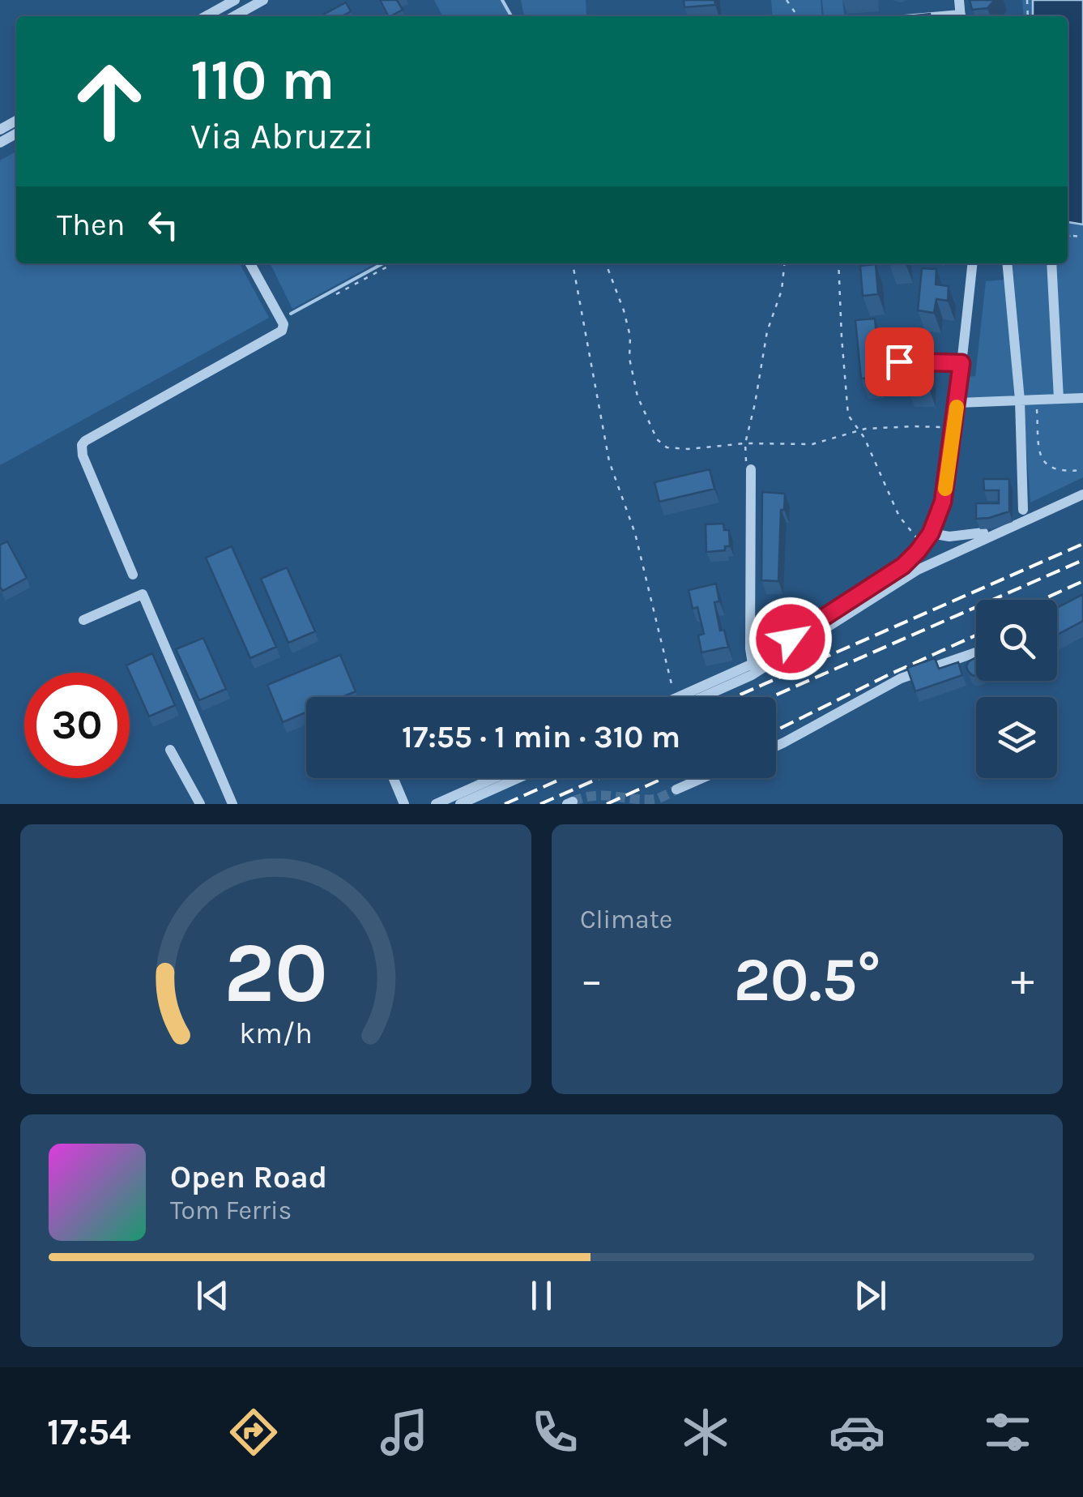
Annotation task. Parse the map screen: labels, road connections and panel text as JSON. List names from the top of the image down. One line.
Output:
{"page":{"turn":["110 m","Via Abruzzi"],"then":"Then","limit":"30","trip":"17:55 · 1 min · 310 m","tile":"Climate","heat":["−","20.5°","+"],"song":["Open Road","Tom Ferris"],"tabs":"17:54","gauge":["20","km/h"]}}
